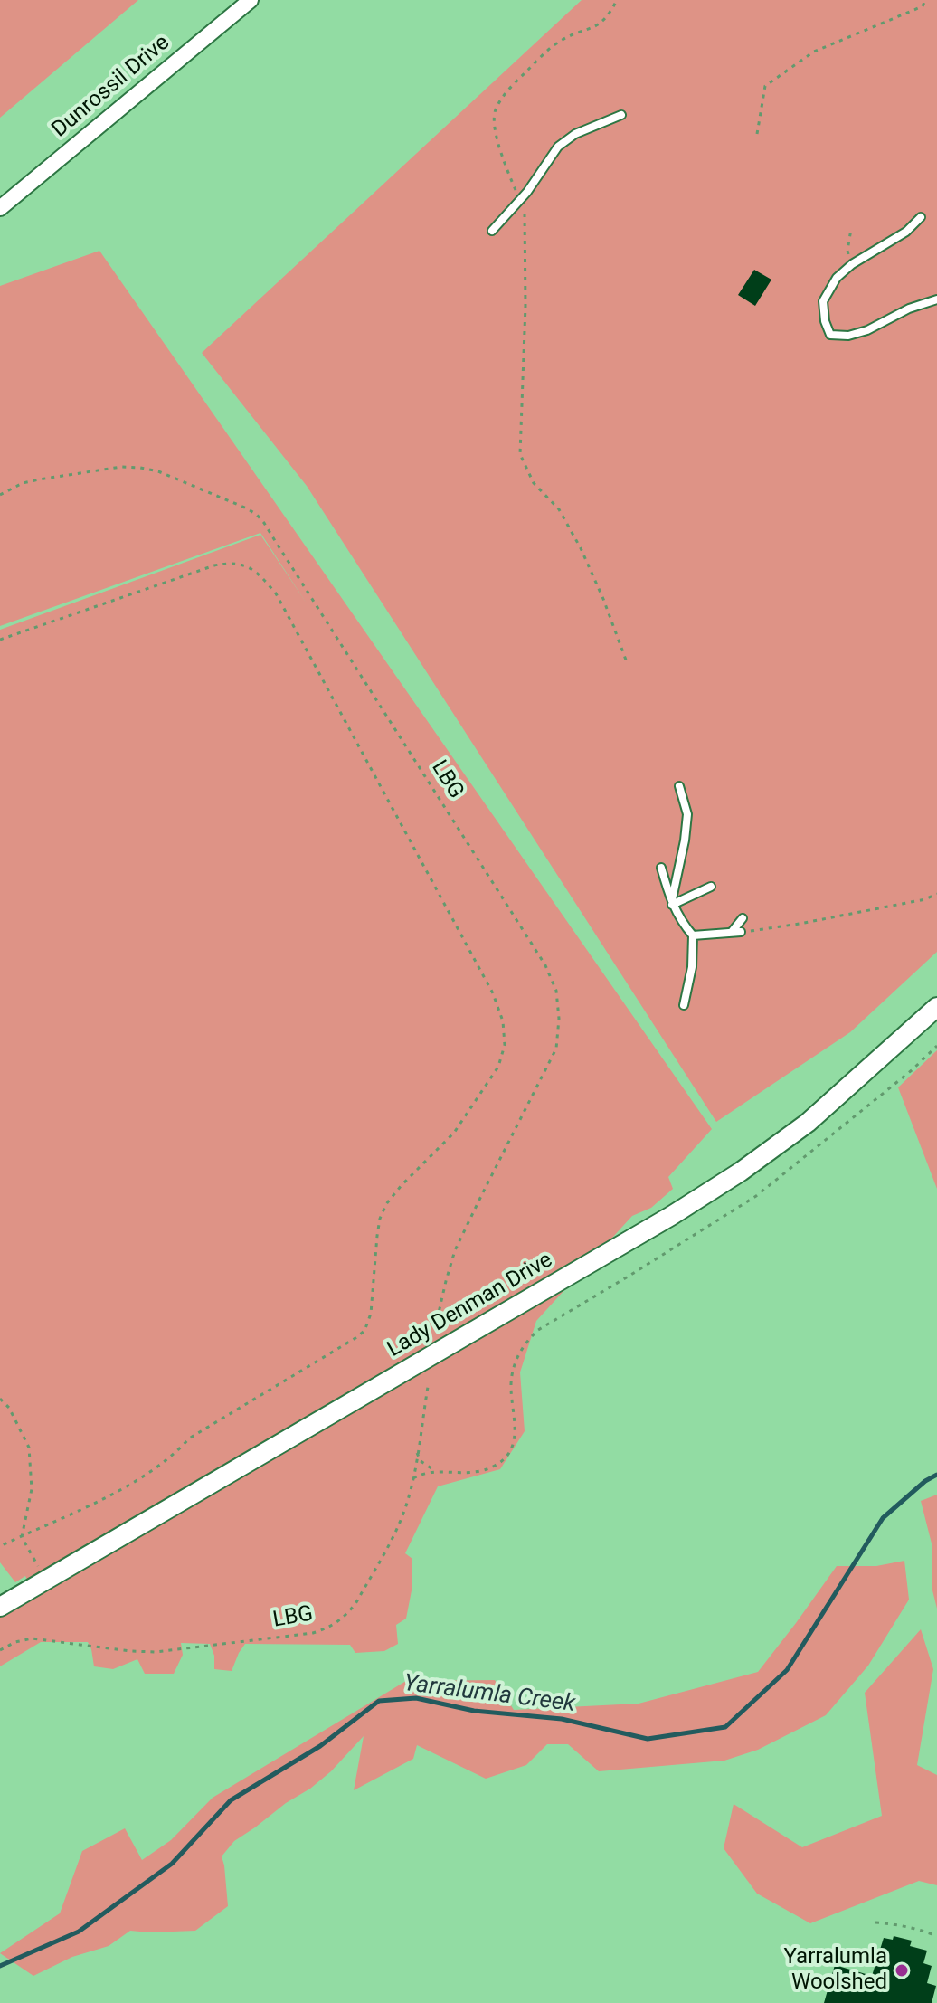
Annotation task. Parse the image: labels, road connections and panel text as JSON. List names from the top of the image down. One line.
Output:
{"streets":{"street":["Dunrossil Drive","Lady Denman Drive"],"path":["LBG"]},"water":["Yarralumla Creek"],"places":["Yarralumla Woolshed"]}
